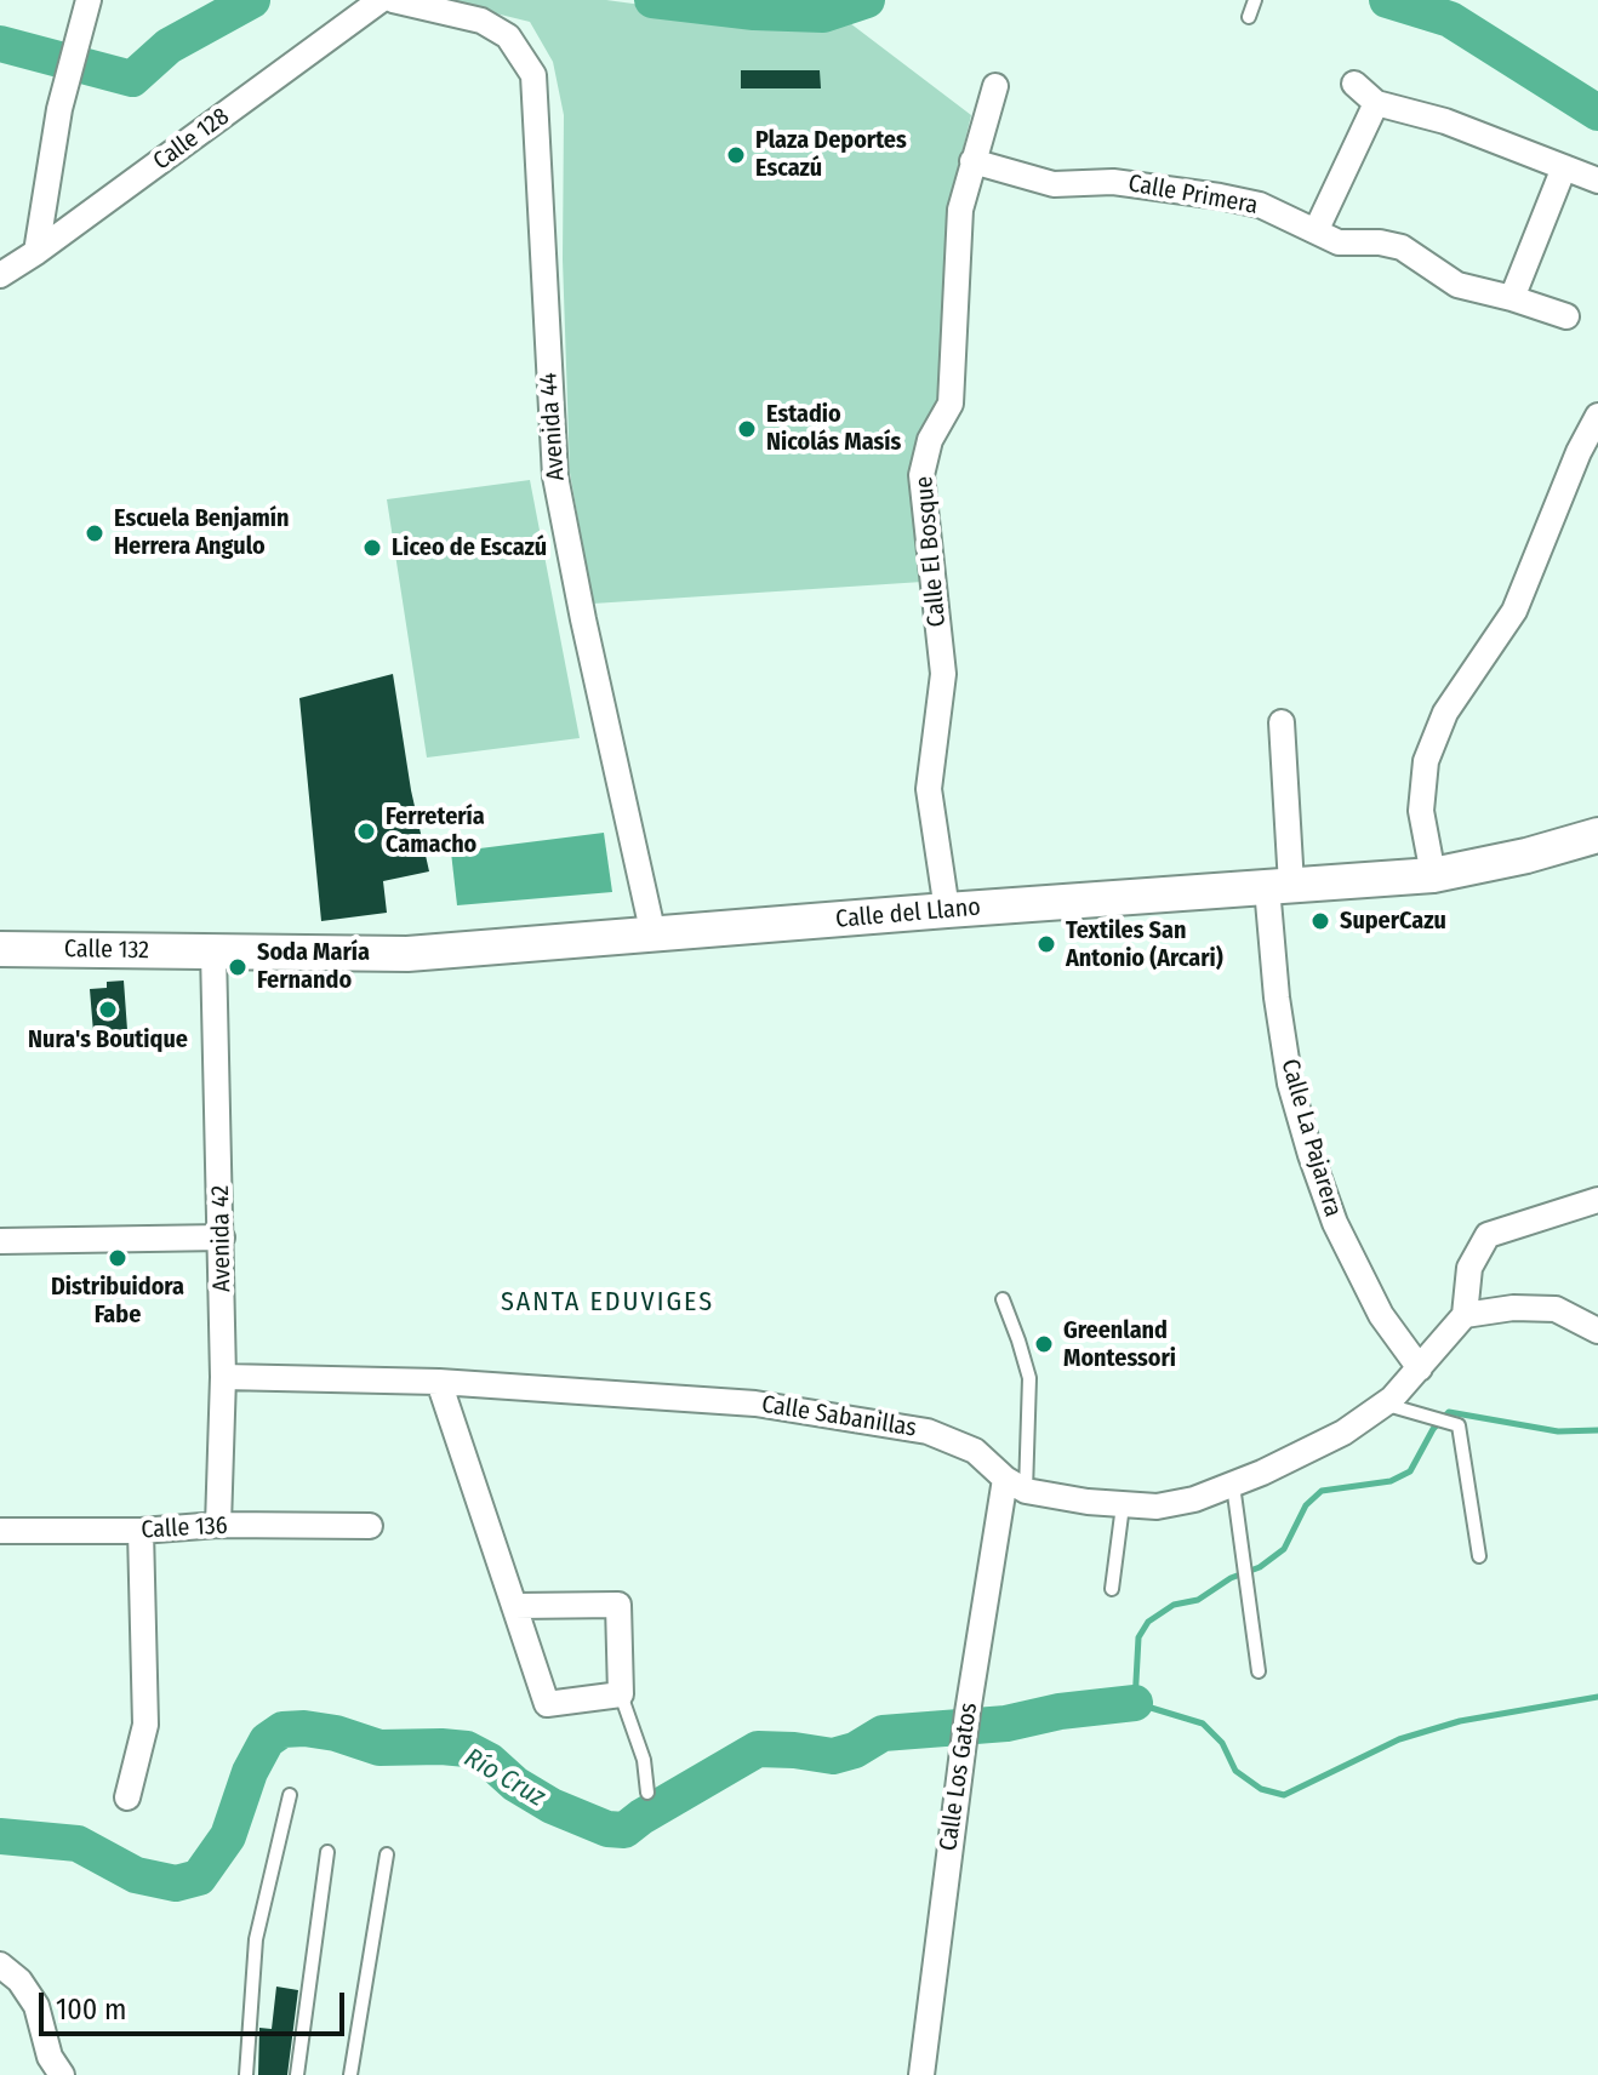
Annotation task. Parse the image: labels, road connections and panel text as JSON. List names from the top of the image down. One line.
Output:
{"streets":{"main road":["Calle del Llano","Calle 132"],"street":["Calle 128","Calle Primera","Avenida 44","Calle El Bosque","Calle La Pajarera","Avenida 42","Calle Sabanillas","Calle 136","Calle Los Gatos"]},"crossings":[["Calle Primera","Calle El Bosque"],["Avenida 44","Calle del Llano"],["Calle El Bosque","Calle del Llano"],["Calle del Llano","Calle 132"],["Calle del Llano","Calle La Pajarera"],["Calle del Llano","Avenida 42"],["Calle 132","Avenida 42"],["Avenida 42","Calle Sabanillas"],["Avenida 42","Calle 136"],["Calle Sabanillas","Calle Los Gatos"]],"districts":["SANTA EDUVIGES"],"water":["Río Cruz"],"places":["Plaza Deportes Escazú","Estadio Nicolás Masís","Escuela Benjamín Herrera Angulo","Liceo de Escazú","Ferretería Camacho","SuperCazu","Textiles San Antonio (Arcari)","Soda María Fernando","Nura's Boutique","Distribuidora Fabe","Greenland Montessori"],"scale_bar":"100 m"}
